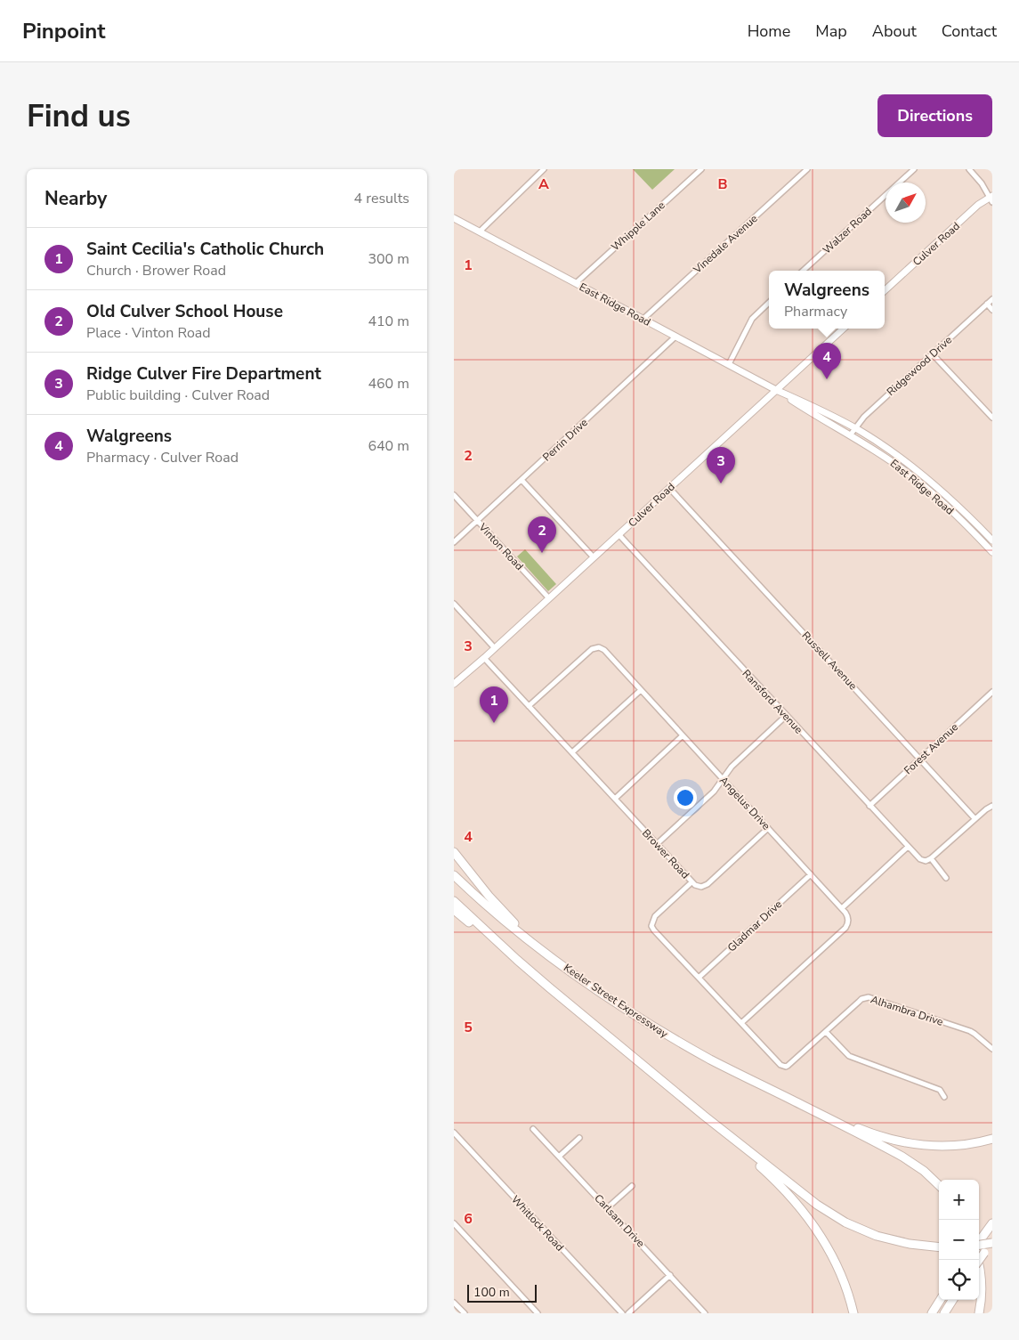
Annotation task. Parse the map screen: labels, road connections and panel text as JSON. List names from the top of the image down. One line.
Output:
{"streets":{"highway":["Keeler Street Expressway"],"main road":["Culver Road","East Ridge Road"],"street":["Whipple Lane","Walzer Road","Vinedale Avenue","Ridgewood Drive","Perrin Drive","Vinton Road","Russell Avenue","Ransford Avenue","Forest Avenue","Angelus Drive","Brower Road","Gladmar Drive","Alhambra Drive","Carlsam Drive","Whitlock Road"]},"crossings":[["Whipple Lane","East Ridge Road"],["Vinedale Avenue","East Ridge Road"],["Culver Road","East Ridge Road"],["Culver Road","Vinton Road"],["Culver Road","Russell Avenue"],["Culver Road","Ransford Avenue"],["Culver Road","Brower Road"],["East Ridge Road","Ridgewood Drive"],["East Ridge Road","Perrin Drive"],["Perrin Drive","Vinton Road"],["Russell Avenue","Forest Avenue"],["Ransford Avenue","Forest Avenue"],["Angelus Drive","Brower Road"],["Angelus Drive","Gladmar Drive"],["Brower Road","Gladmar Drive"],["Brower Road","Alhambra Drive"]],"scale_bar":"100 m","north":"top right","page":{"header":"Pinpoint","nav":["Home","Map","About","Contact"],"buttons":"Directions","title":"Find us","heading":["Nearby","4 results"],"list":[{"mark":"1","name":"Saint Cecilia's Catholic Church","note":"Church · Brower Road","value":"300 m"},{"mark":"2","name":"Old Culver School House","note":"Place · Vinton Road","value":"410 m"},{"mark":"3","name":"Ridge Culver Fire Department","note":"Public building · Culver Road","value":"460 m"},{"mark":"4","name":"Walgreens","note":"Pharmacy · Culver Road","value":"640 m"}],"popup":["Walgreens","Pharmacy"],"pins":["4","3","2","1"],"map_buttons":["+","−"],"scale":"100 m"},"grid":{"columns":["A","B"],"rows":["1","2","3","4","5","6"]}}
